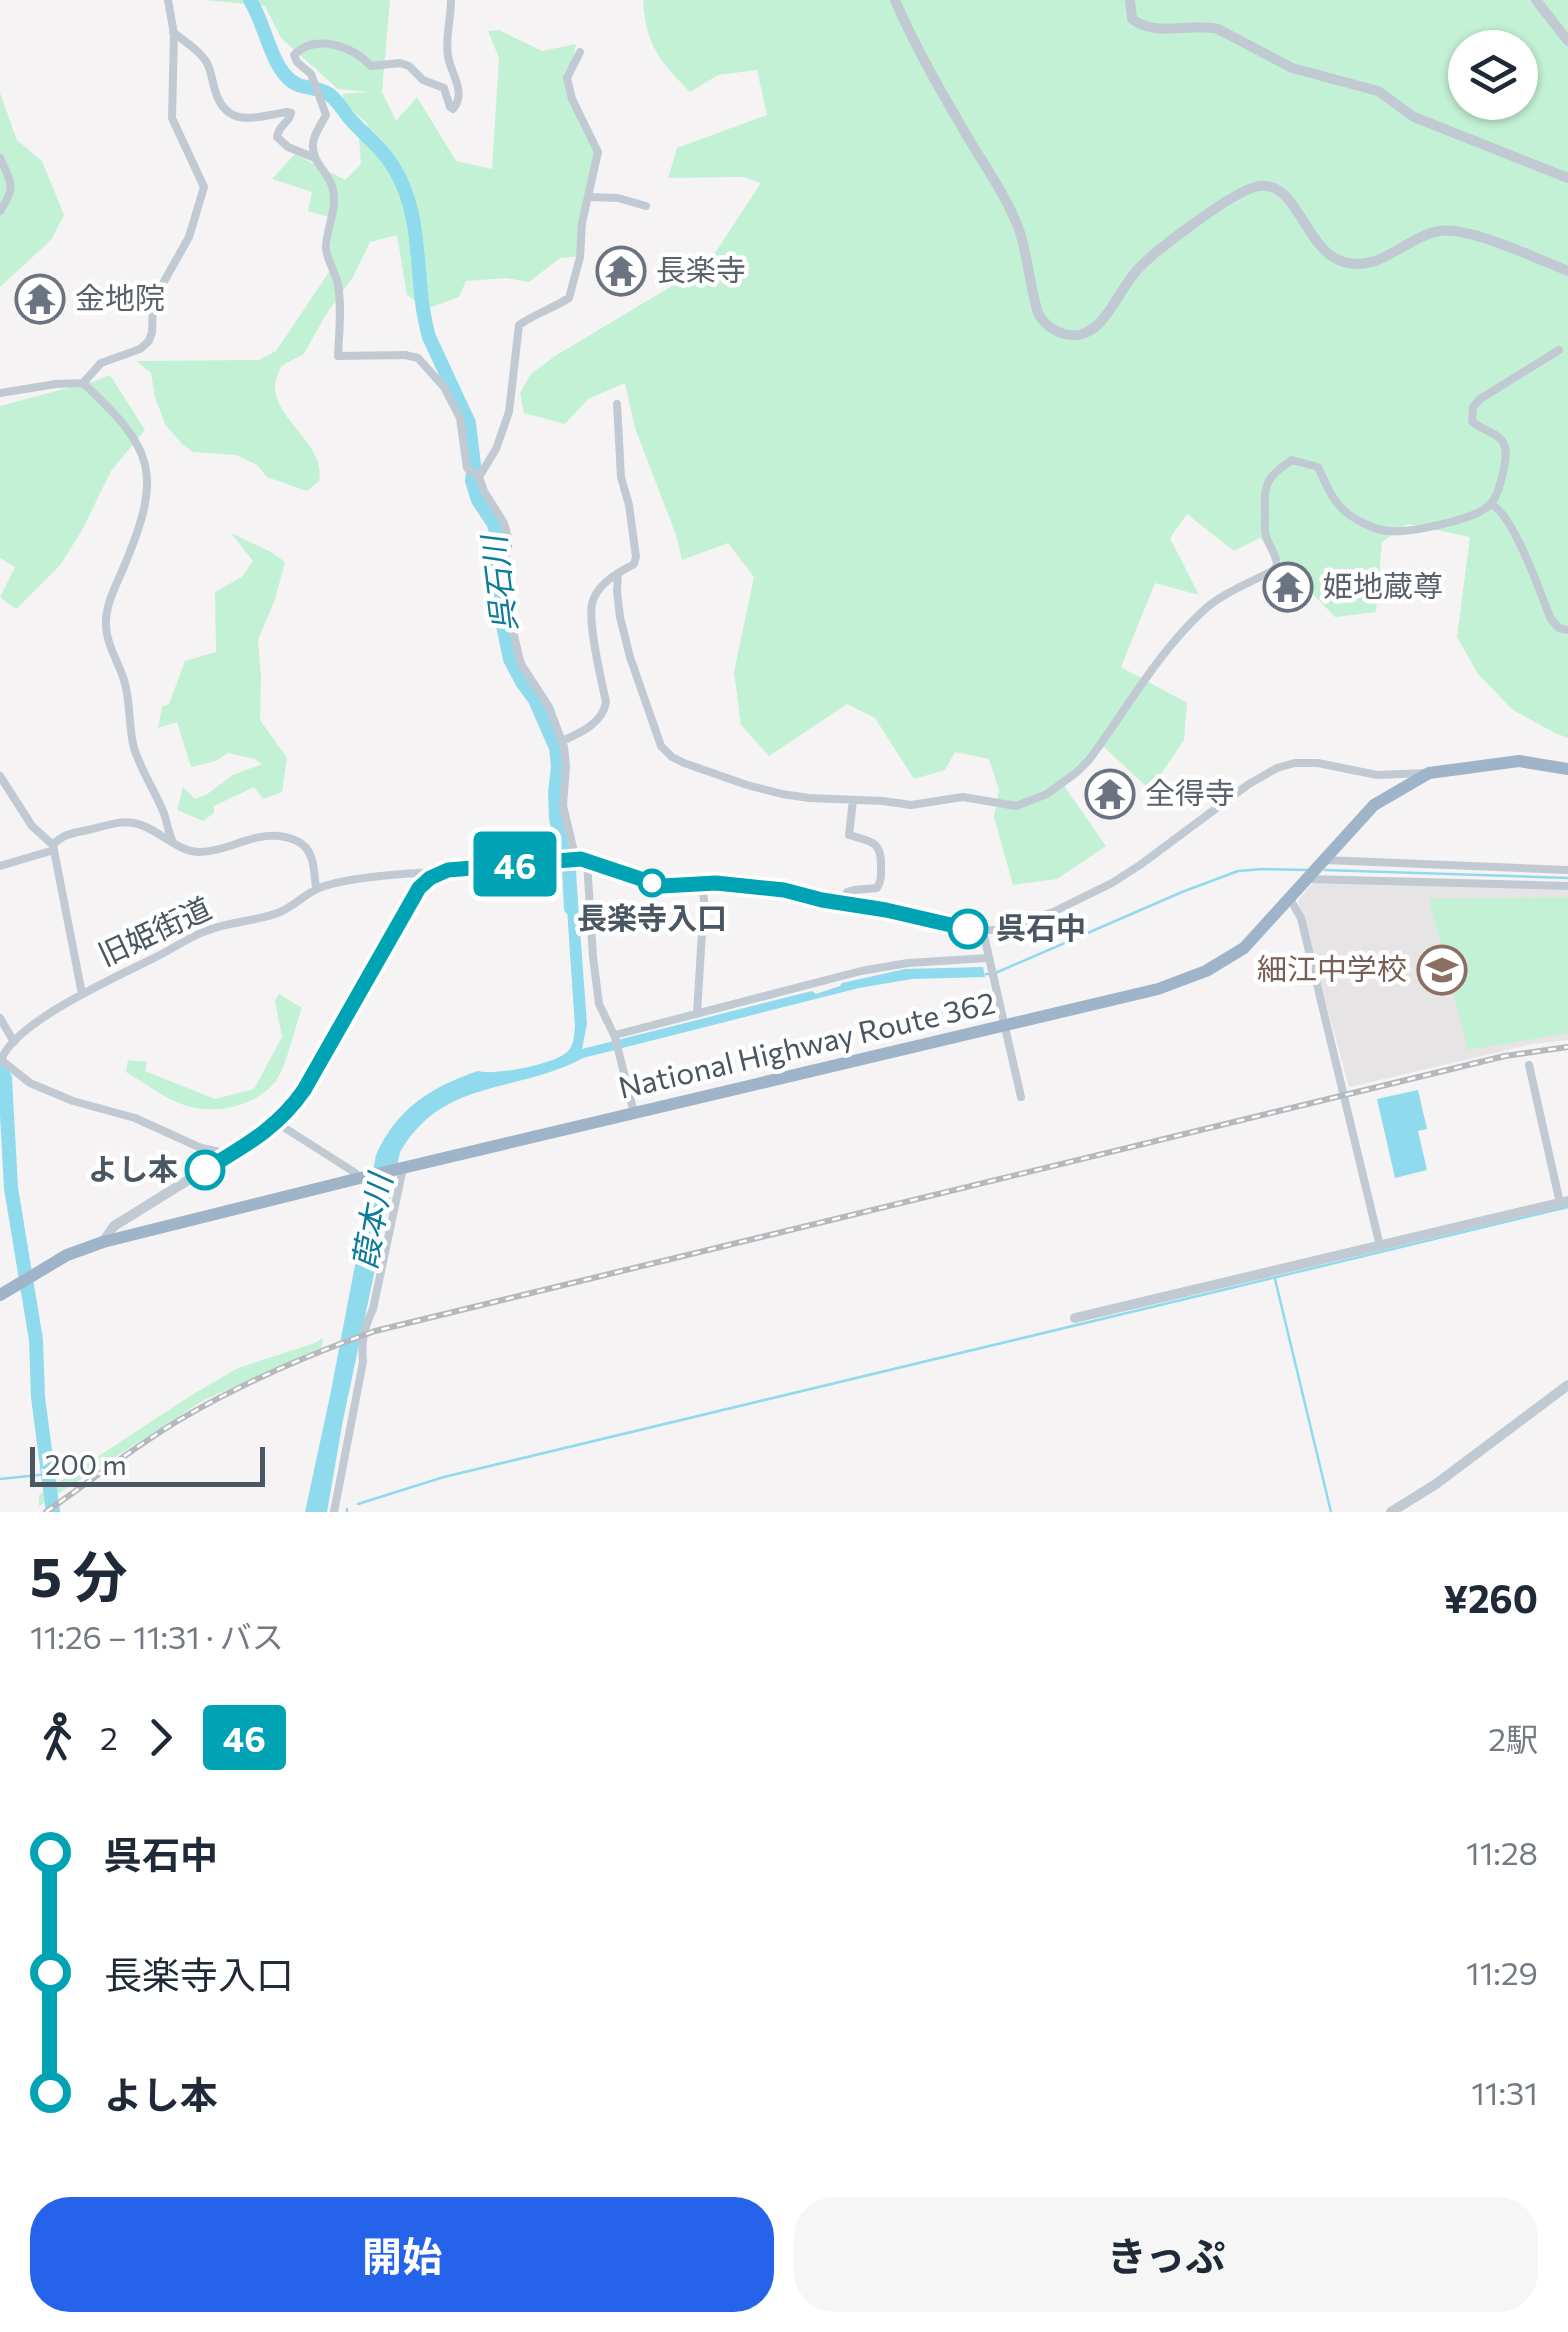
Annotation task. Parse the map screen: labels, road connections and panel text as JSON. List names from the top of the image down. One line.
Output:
{"streets":{"highway":["National Highway Route 362"],"street":["旧姫街道"]},"crossings":[["旧姫街道","National Highway Route 362"]],"water":["呉石川","葭本川"],"places":{"temple":["長楽寺","金地院","姫地蔵尊","全得寺"],"other":["長楽寺入口","呉石中","よし本"],"school or university":["細江中学校"]},"lines":["bus line 46"],"scale_bar":"200 m","page":{"on_map":"46","scale":"200 m","heading":["5 分","11:26 – 11:31 · バス","¥260"],"legs":["2","46","2駅"],"list":[{"name":"呉石中","value":"11:28"},{"name":"長楽寺入口","value":"11:29"},{"name":"よし本","value":"11:31"}],"buttons":["開始","きっぷ"]}}
